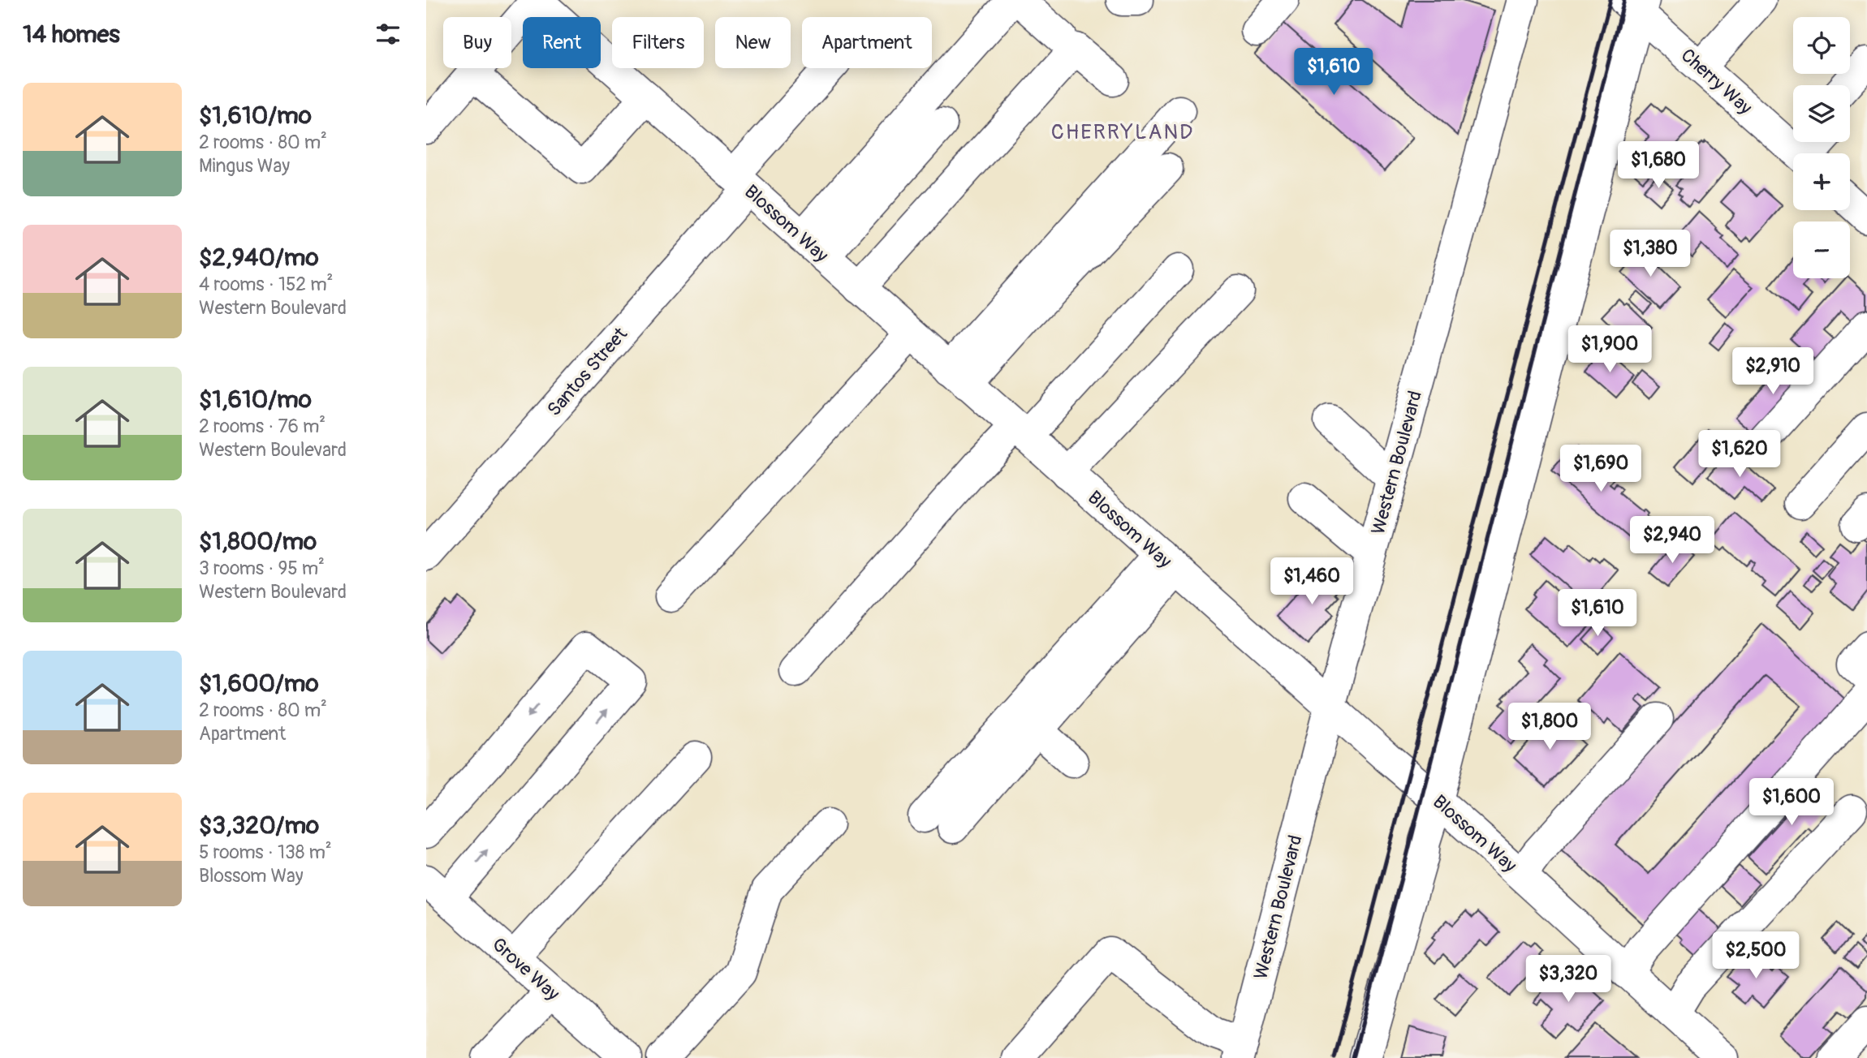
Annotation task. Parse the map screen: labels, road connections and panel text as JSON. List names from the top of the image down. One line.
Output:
{"streets":{"street":["Cherry Way","Blossom Way","Santos Street","Western Boulevard","Grove Way"]},"crossings":[["Blossom Way","Santos Street"],["Blossom Way","Western Boulevard"]],"districts":["CHERRYLAND"],"page":{"heading":"14 homes","map_buttons":["+","−"],"chip":["Buy","Rent","Filters","New","Apartment"],"price":["$1,610","$1,680","$1,380","$1,900","$2,910","$1,620","$1,690","$2,940","$1,460","$1,610","$1,800","$1,600","$2,500","$3,320"],"list":[{"name":"$1,610/mo","note":"2 rooms · 80 m² · Mingus Way"},{"name":"$2,940/mo","note":"4 rooms · 152 m² · Western Boulevard"},{"name":"$1,610/mo","note":"2 rooms · 76 m² · Western Boulevard"},{"name":"$1,800/mo","note":"3 rooms · 95 m² · Western Boulevard"},{"name":"$1,600/mo","note":"2 rooms · 80 m² · Apartment"},{"name":"$3,320/mo","note":"5 rooms · 138 m² · Blossom Way"}]}}
